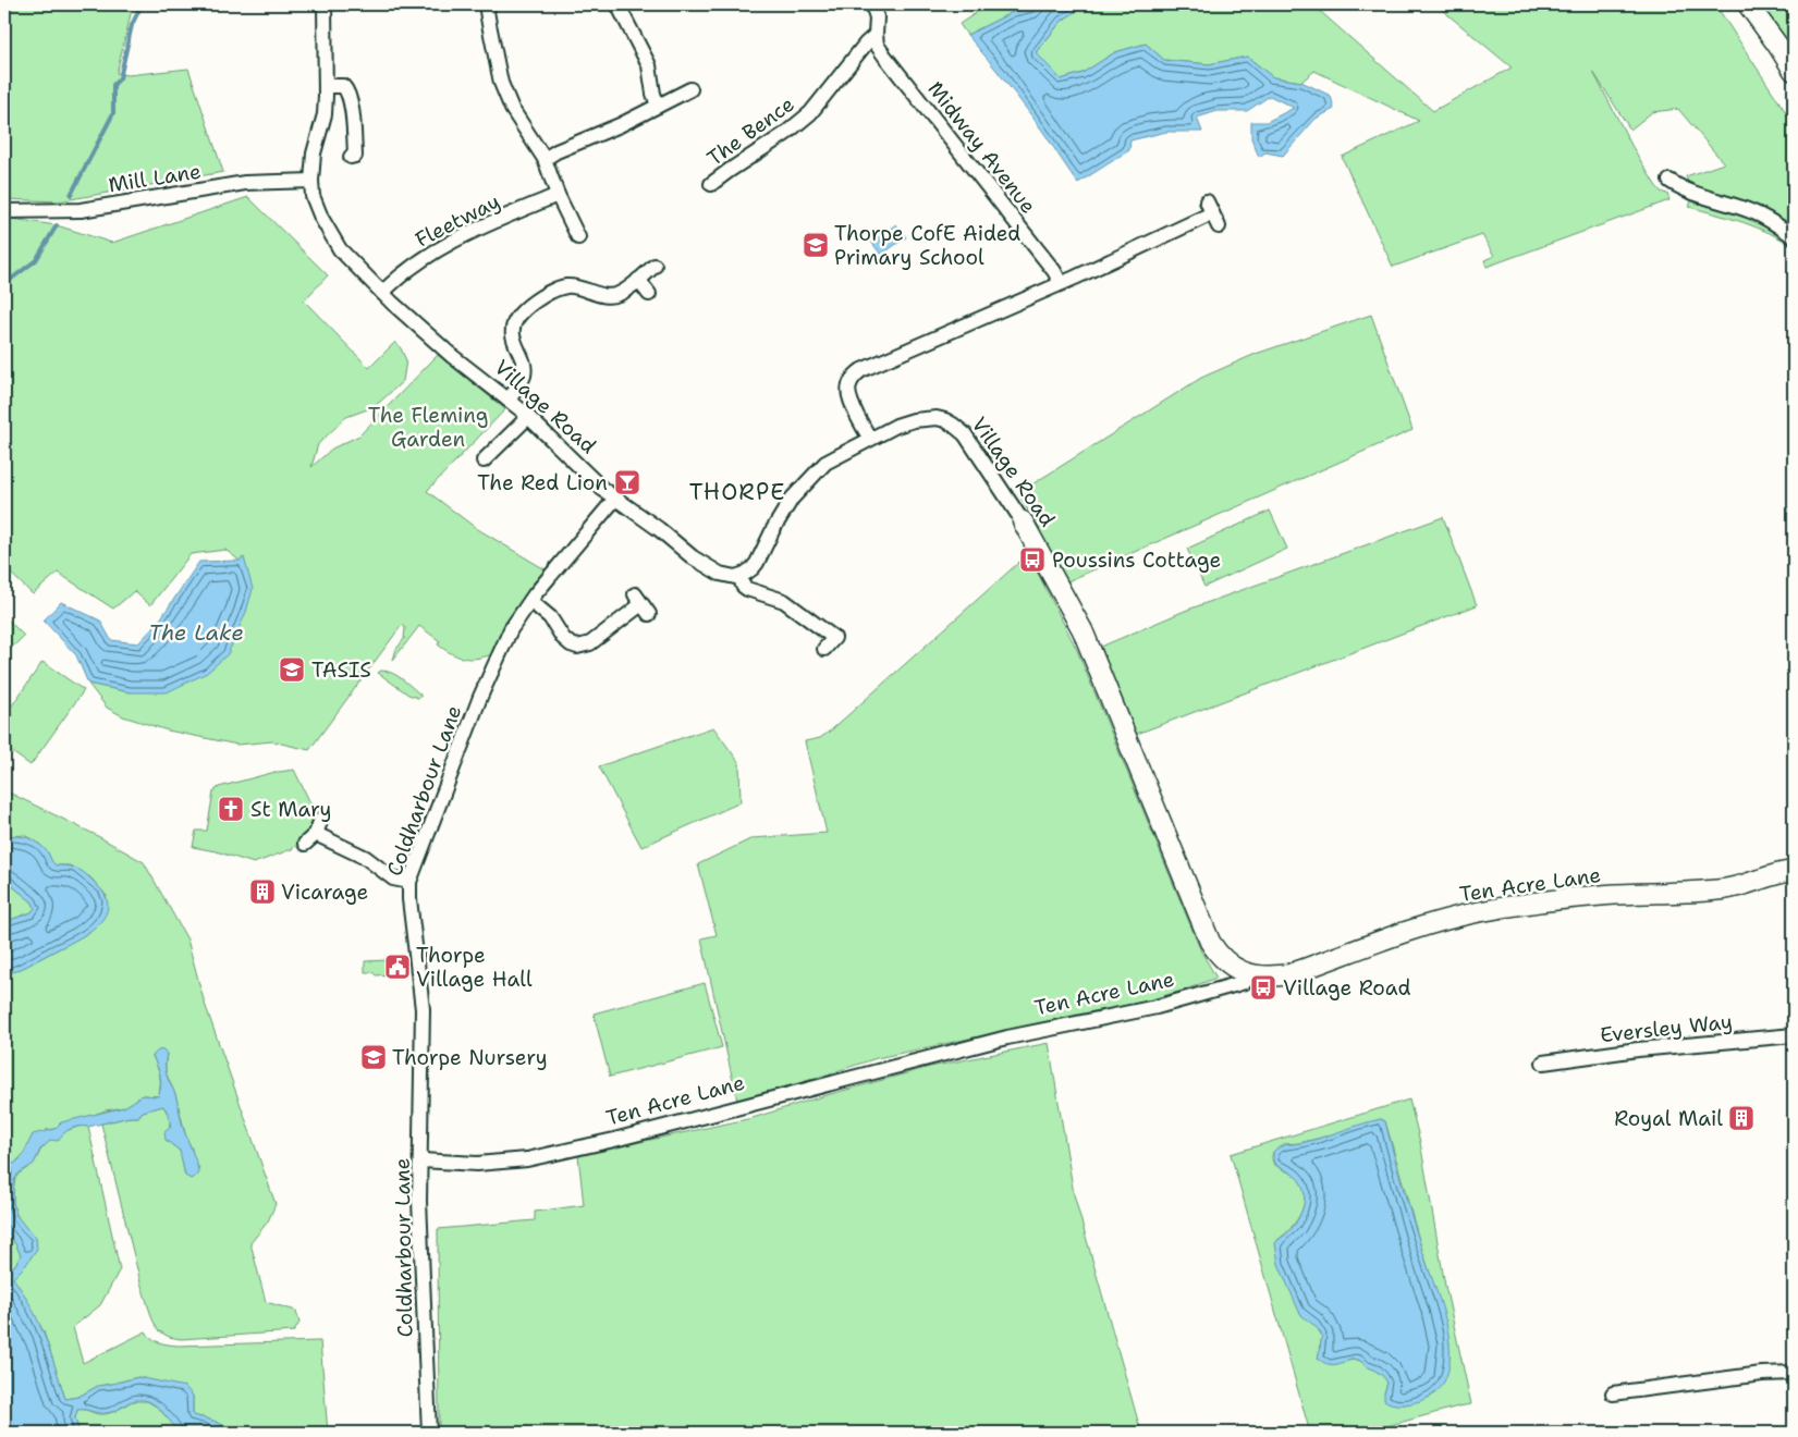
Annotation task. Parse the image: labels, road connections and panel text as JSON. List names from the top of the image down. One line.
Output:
{"streets":{"street":["The Bence","Midway Avenue","Mill Lane","Fleetway","Village Road","Coldharbour Lane","Ten Acre Lane","Eversley Way"]},"crossings":[["The Bence","Midway Avenue"],["Mill Lane","Village Road"],["Fleetway","Village Road"],["Village Road","Coldharbour Lane"],["Village Road","Ten Acre Lane"],["Coldharbour Lane","Ten Acre Lane"]],"districts":["THORPE"],"water":["The Lake"],"parks":["The Fleming Garden"],"places":{"school or university":["Thorpe CofE Aided Primary School","TASIS","Thorpe Nursery"],"bar":["The Red Lion"],"bus stop":["Poussins Cottage","Village Road"],"church":["St Mary"],"building":["Vicarage","Royal Mail"],"public building":["Thorpe Village Hall"]}}
